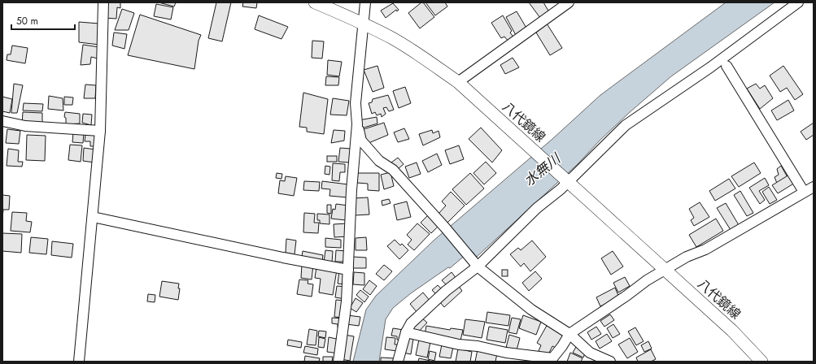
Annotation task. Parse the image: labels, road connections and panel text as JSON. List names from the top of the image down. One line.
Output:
{"streets":{"main road":["八代鏡線"]},"water":["水無川"],"scale_bar":"50 m"}
